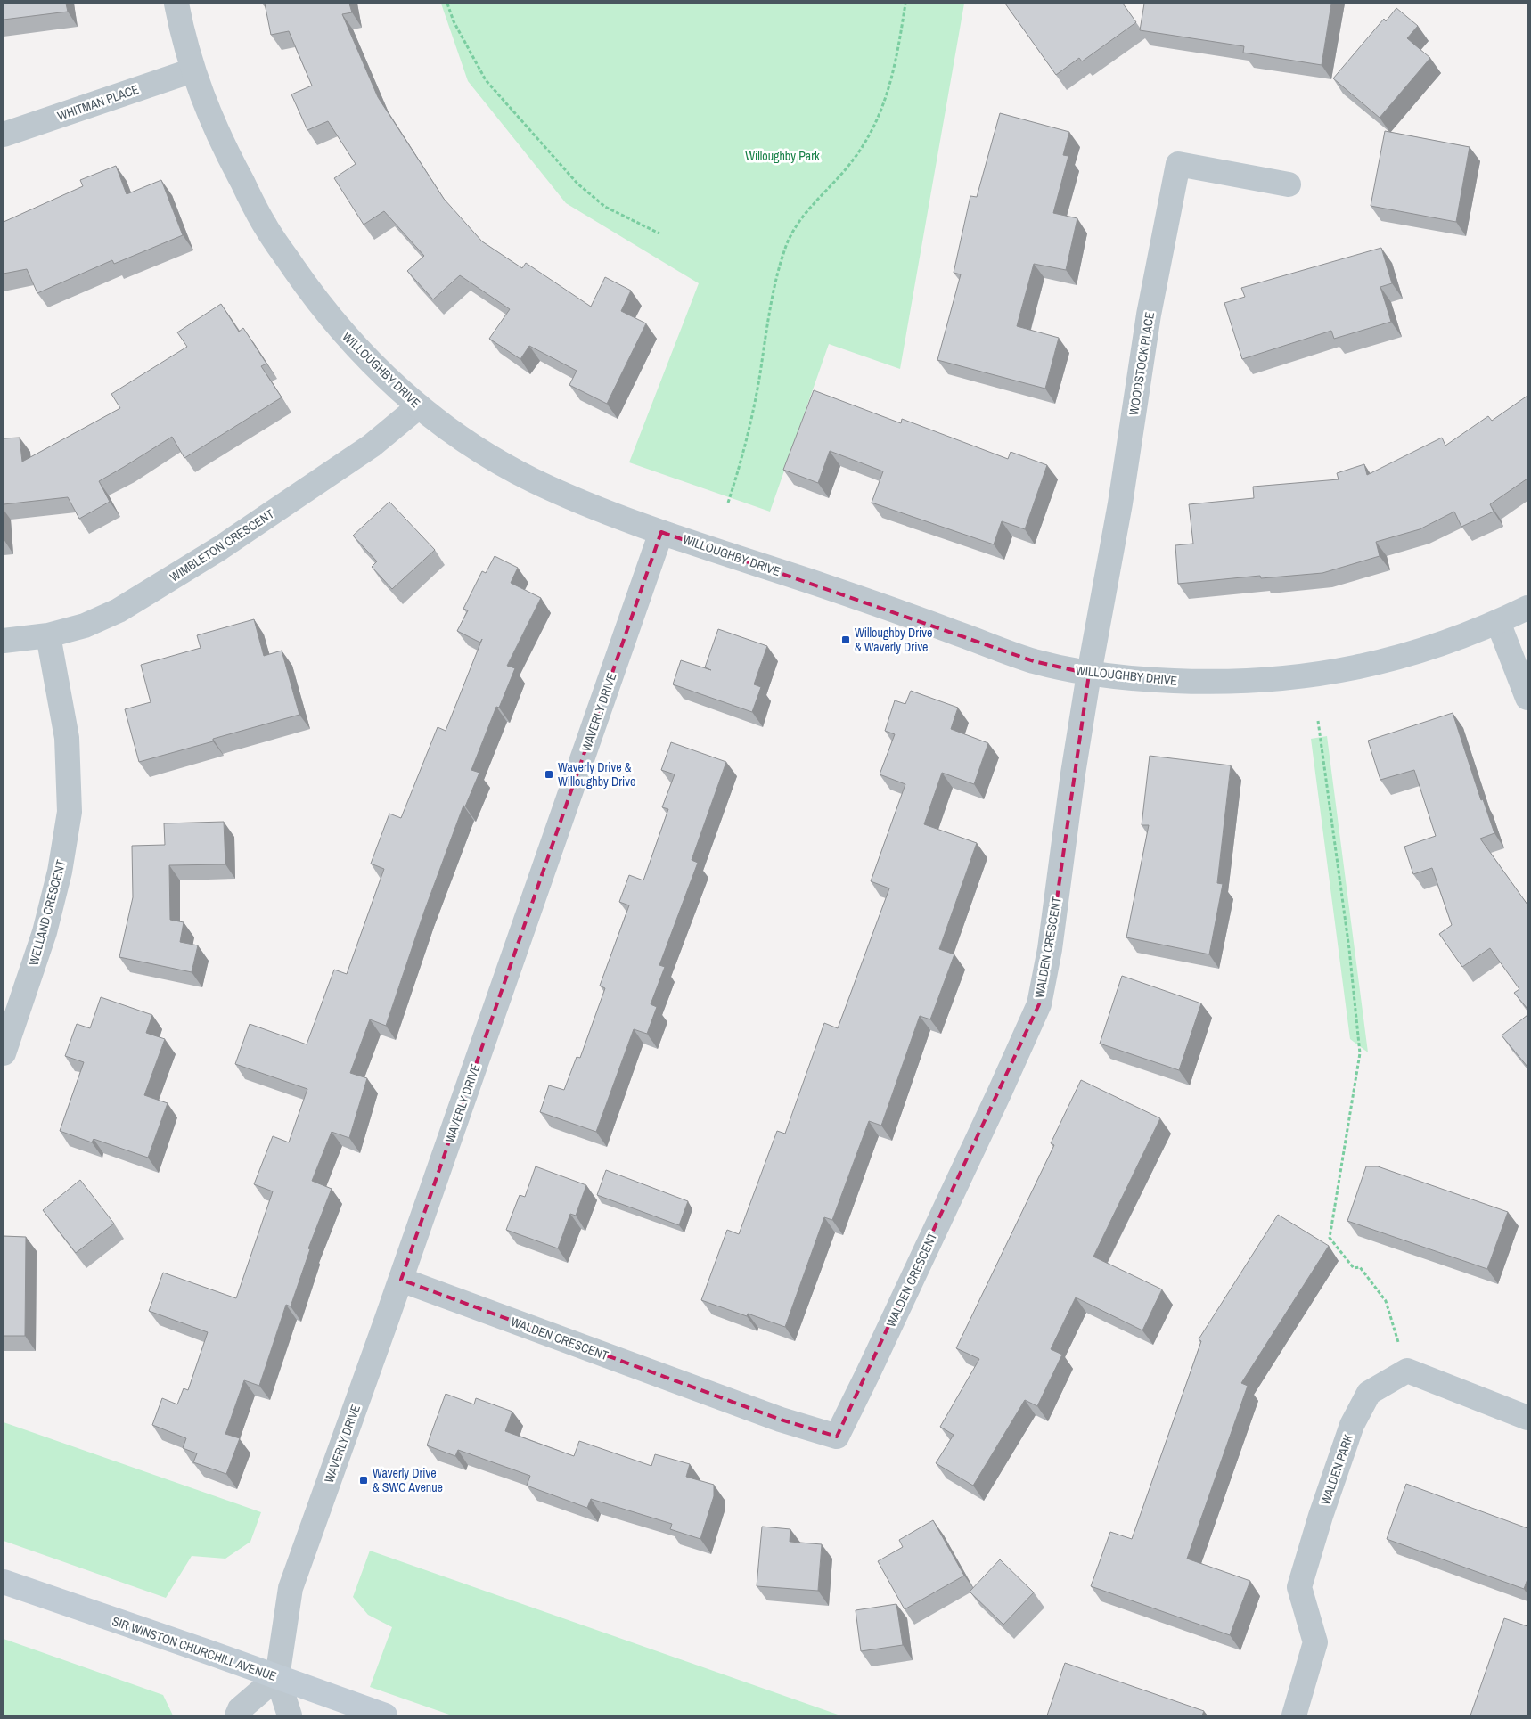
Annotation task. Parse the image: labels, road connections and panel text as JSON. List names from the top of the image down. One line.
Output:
{"streets":{"main road":["SIR WINSTON CHURCHILL AVENUE"],"street":["WHITMAN PLACE","WOODSTOCK PLACE","WILLOUGHBY DRIVE","WIMBLETON CRESCENT","WAVERLY DRIVE","WELLAND CRESCENT","WALDEN CRESCENT","WALDEN PARK"]},"crossings":[["WHITMAN PLACE","WILLOUGHBY DRIVE"],["WOODSTOCK PLACE","WILLOUGHBY DRIVE"],["WOODSTOCK PLACE","WALDEN CRESCENT"],["WILLOUGHBY DRIVE","WIMBLETON CRESCENT"],["WILLOUGHBY DRIVE","WAVERLY DRIVE"],["WILLOUGHBY DRIVE","WALDEN CRESCENT"],["WIMBLETON CRESCENT","WELLAND CRESCENT"],["WAVERLY DRIVE","WALDEN CRESCENT"],["WAVERLY DRIVE","SIR WINSTON CHURCHILL AVENUE"]],"parks":["Willoughby Park"],"places":{"transit":["Willoughby Drive & Waverly Drive","Waverly Drive & Willoughby Drive","Waverly Drive & SWC Avenue"]}}
